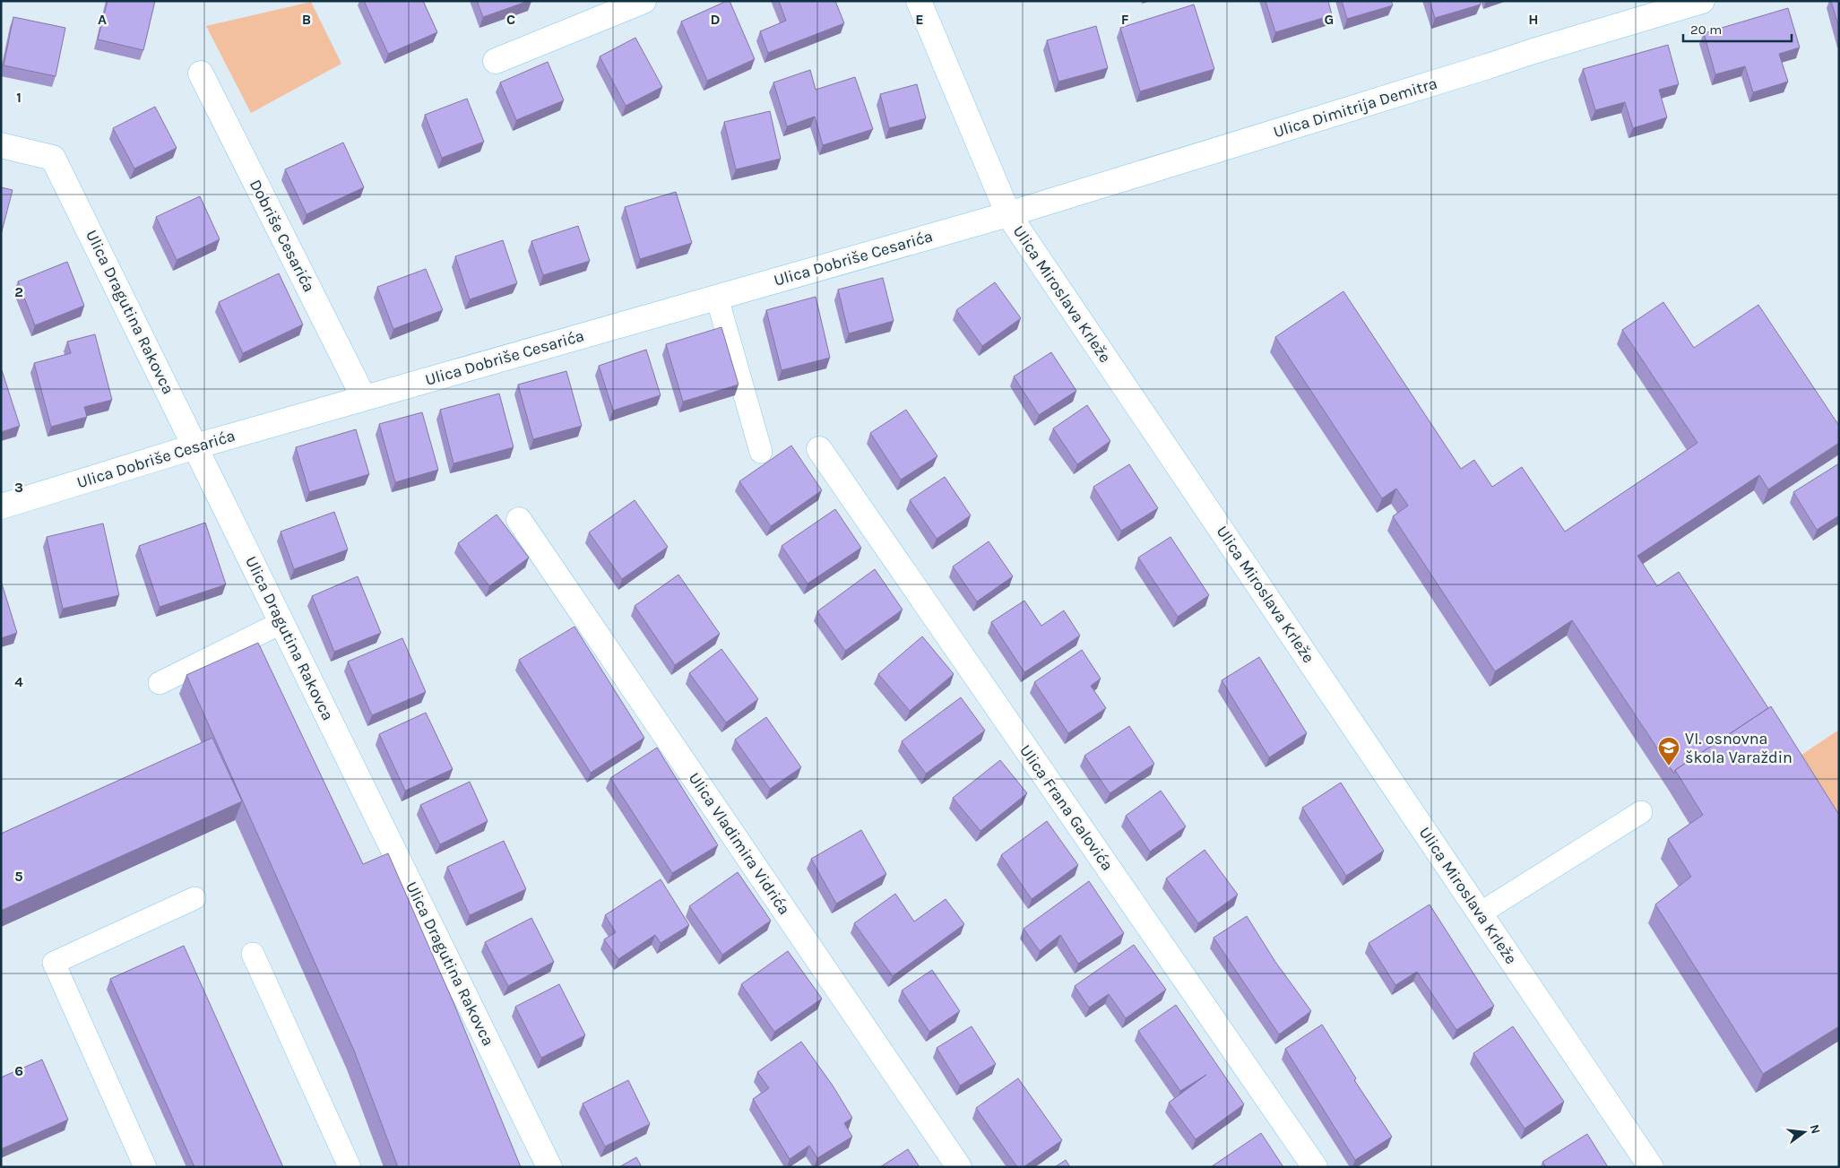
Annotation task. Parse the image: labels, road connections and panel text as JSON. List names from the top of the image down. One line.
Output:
{"streets":{"street":["Ulica Dimitrija Demitra","Dobriše Cesarića","Ulica Dobriše Cesarića","Ulica Miroslava Krleže","Ulica Dragutina Rakovca","Ulica Frana Galovića","Ulica Vladimira Vidrića"]},"crossings":[["Ulica Dimitrija Demitra","Ulica Dobriše Cesarića"],["Ulica Dimitrija Demitra","Ulica Miroslava Krleže"],["Dobriše Cesarića","Ulica Dobriše Cesarića"],["Ulica Dobriše Cesarića","Ulica Miroslava Krleže"],["Ulica Dobriše Cesarića","Ulica Dragutina Rakovca"]],"places":{"school or university":["VI. osnovna škola Varaždin"]},"scale_bar":"20 m","north":"right","grid":{"columns":["A","B","C","D","E","F","G","H"],"rows":["1","2","3","4","5","6"]}}
